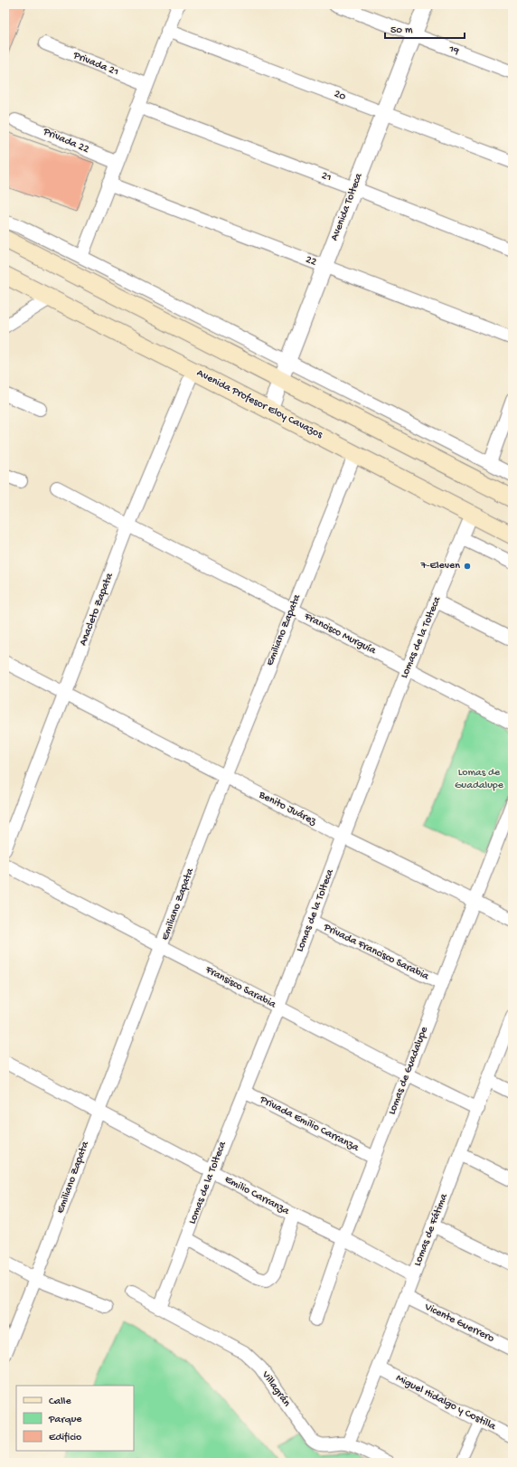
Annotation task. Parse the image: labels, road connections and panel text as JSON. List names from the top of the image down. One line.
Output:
{"streets":{"main road":["Avenida Profesor Eloy Cavazos"],"street":["19","Privada 21","20","Privada 22","21","Avenida Tolteca","22","Anacleto Zapata","Emiliano Zapata","Francisco Murguía","Lomas de la Tolteca","Benito Juárez","Privada Francisco Sarabia","Fransisco Sarabia","Lomas de Guadalupe","Privada Emilio Carranza","Emilio Carranza","Lomas de Fátima","Vicente Guerrero","Villagrán","Miguel Hidalgo y Costilla"]},"crossings":[["19","Avenida Tolteca"],["20","Avenida Tolteca"],["21","Avenida Tolteca"],["Avenida Tolteca","22"],["Avenida Tolteca","Avenida Profesor Eloy Cavazos"],["Avenida Profesor Eloy Cavazos","Anacleto Zapata"],["Avenida Profesor Eloy Cavazos","Emiliano Zapata"],["Avenida Profesor Eloy Cavazos","Lomas de la Tolteca"],["Anacleto Zapata","Francisco Murguía"],["Anacleto Zapata","Benito Juárez"],["Emiliano Zapata","Francisco Murguía"],["Emiliano Zapata","Benito Juárez"],["Emiliano Zapata","Fransisco Sarabia"],["Emiliano Zapata","Emilio Carranza"],["Francisco Murguía","Lomas de la Tolteca"],["Lomas de la Tolteca","Benito Juárez"],["Lomas de la Tolteca","Privada Francisco Sarabia"],["Lomas de la Tolteca","Fransisco Sarabia"],["Lomas de la Tolteca","Privada Emilio Carranza"],["Lomas de la Tolteca","Emilio Carranza"],["Lomas de la Tolteca","Villagrán"],["Benito Juárez","Lomas de Guadalupe"],["Privada Francisco Sarabia","Lomas de Guadalupe"],["Fransisco Sarabia","Lomas de Guadalupe"],["Fransisco Sarabia","Lomas de Fátima"],["Lomas de Guadalupe","Privada Emilio Carranza"],["Lomas de Guadalupe","Emilio Carranza"],["Emilio Carranza","Lomas de Fátima"],["Lomas de Fátima","Vicente Guerrero"],["Lomas de Fátima","Villagrán"],["Lomas de Fátima","Miguel Hidalgo y Costilla"]],"parks":["Lomas de Guadalupe"],"places":["7-Eleven"],"legend":["Calle","Parque","Edificio"],"scale_bar":"50 m"}
